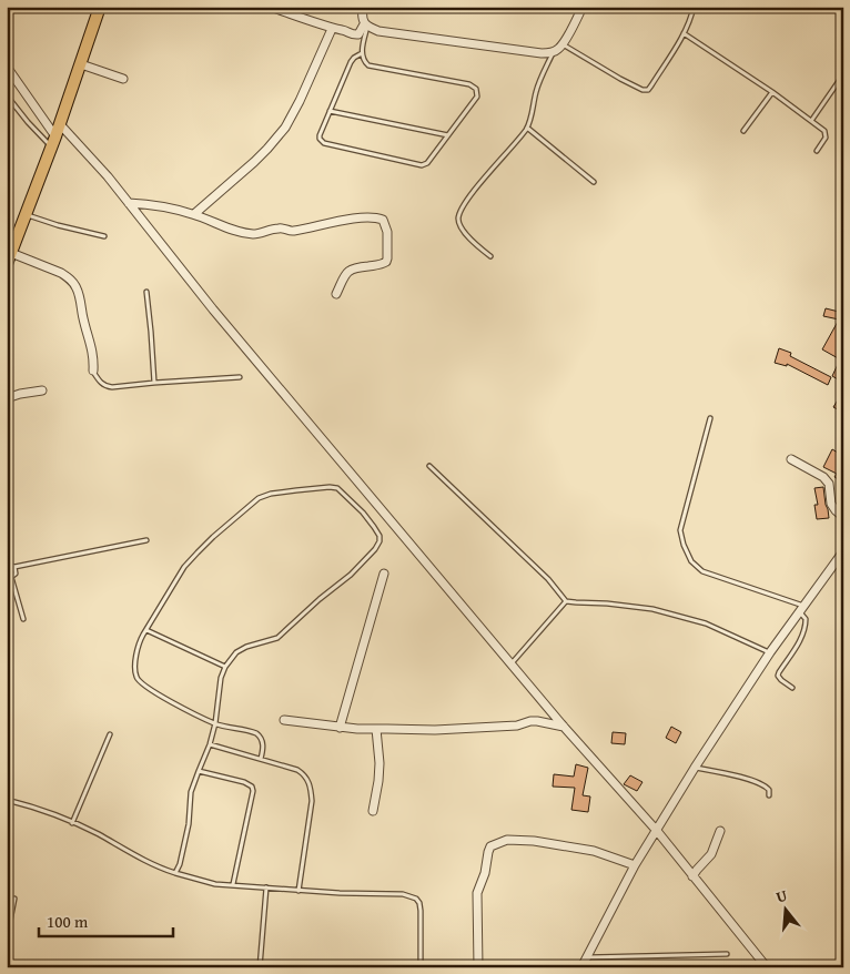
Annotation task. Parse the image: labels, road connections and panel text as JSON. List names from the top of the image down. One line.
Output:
{"scale_bar":"100 m","north":"top"}
